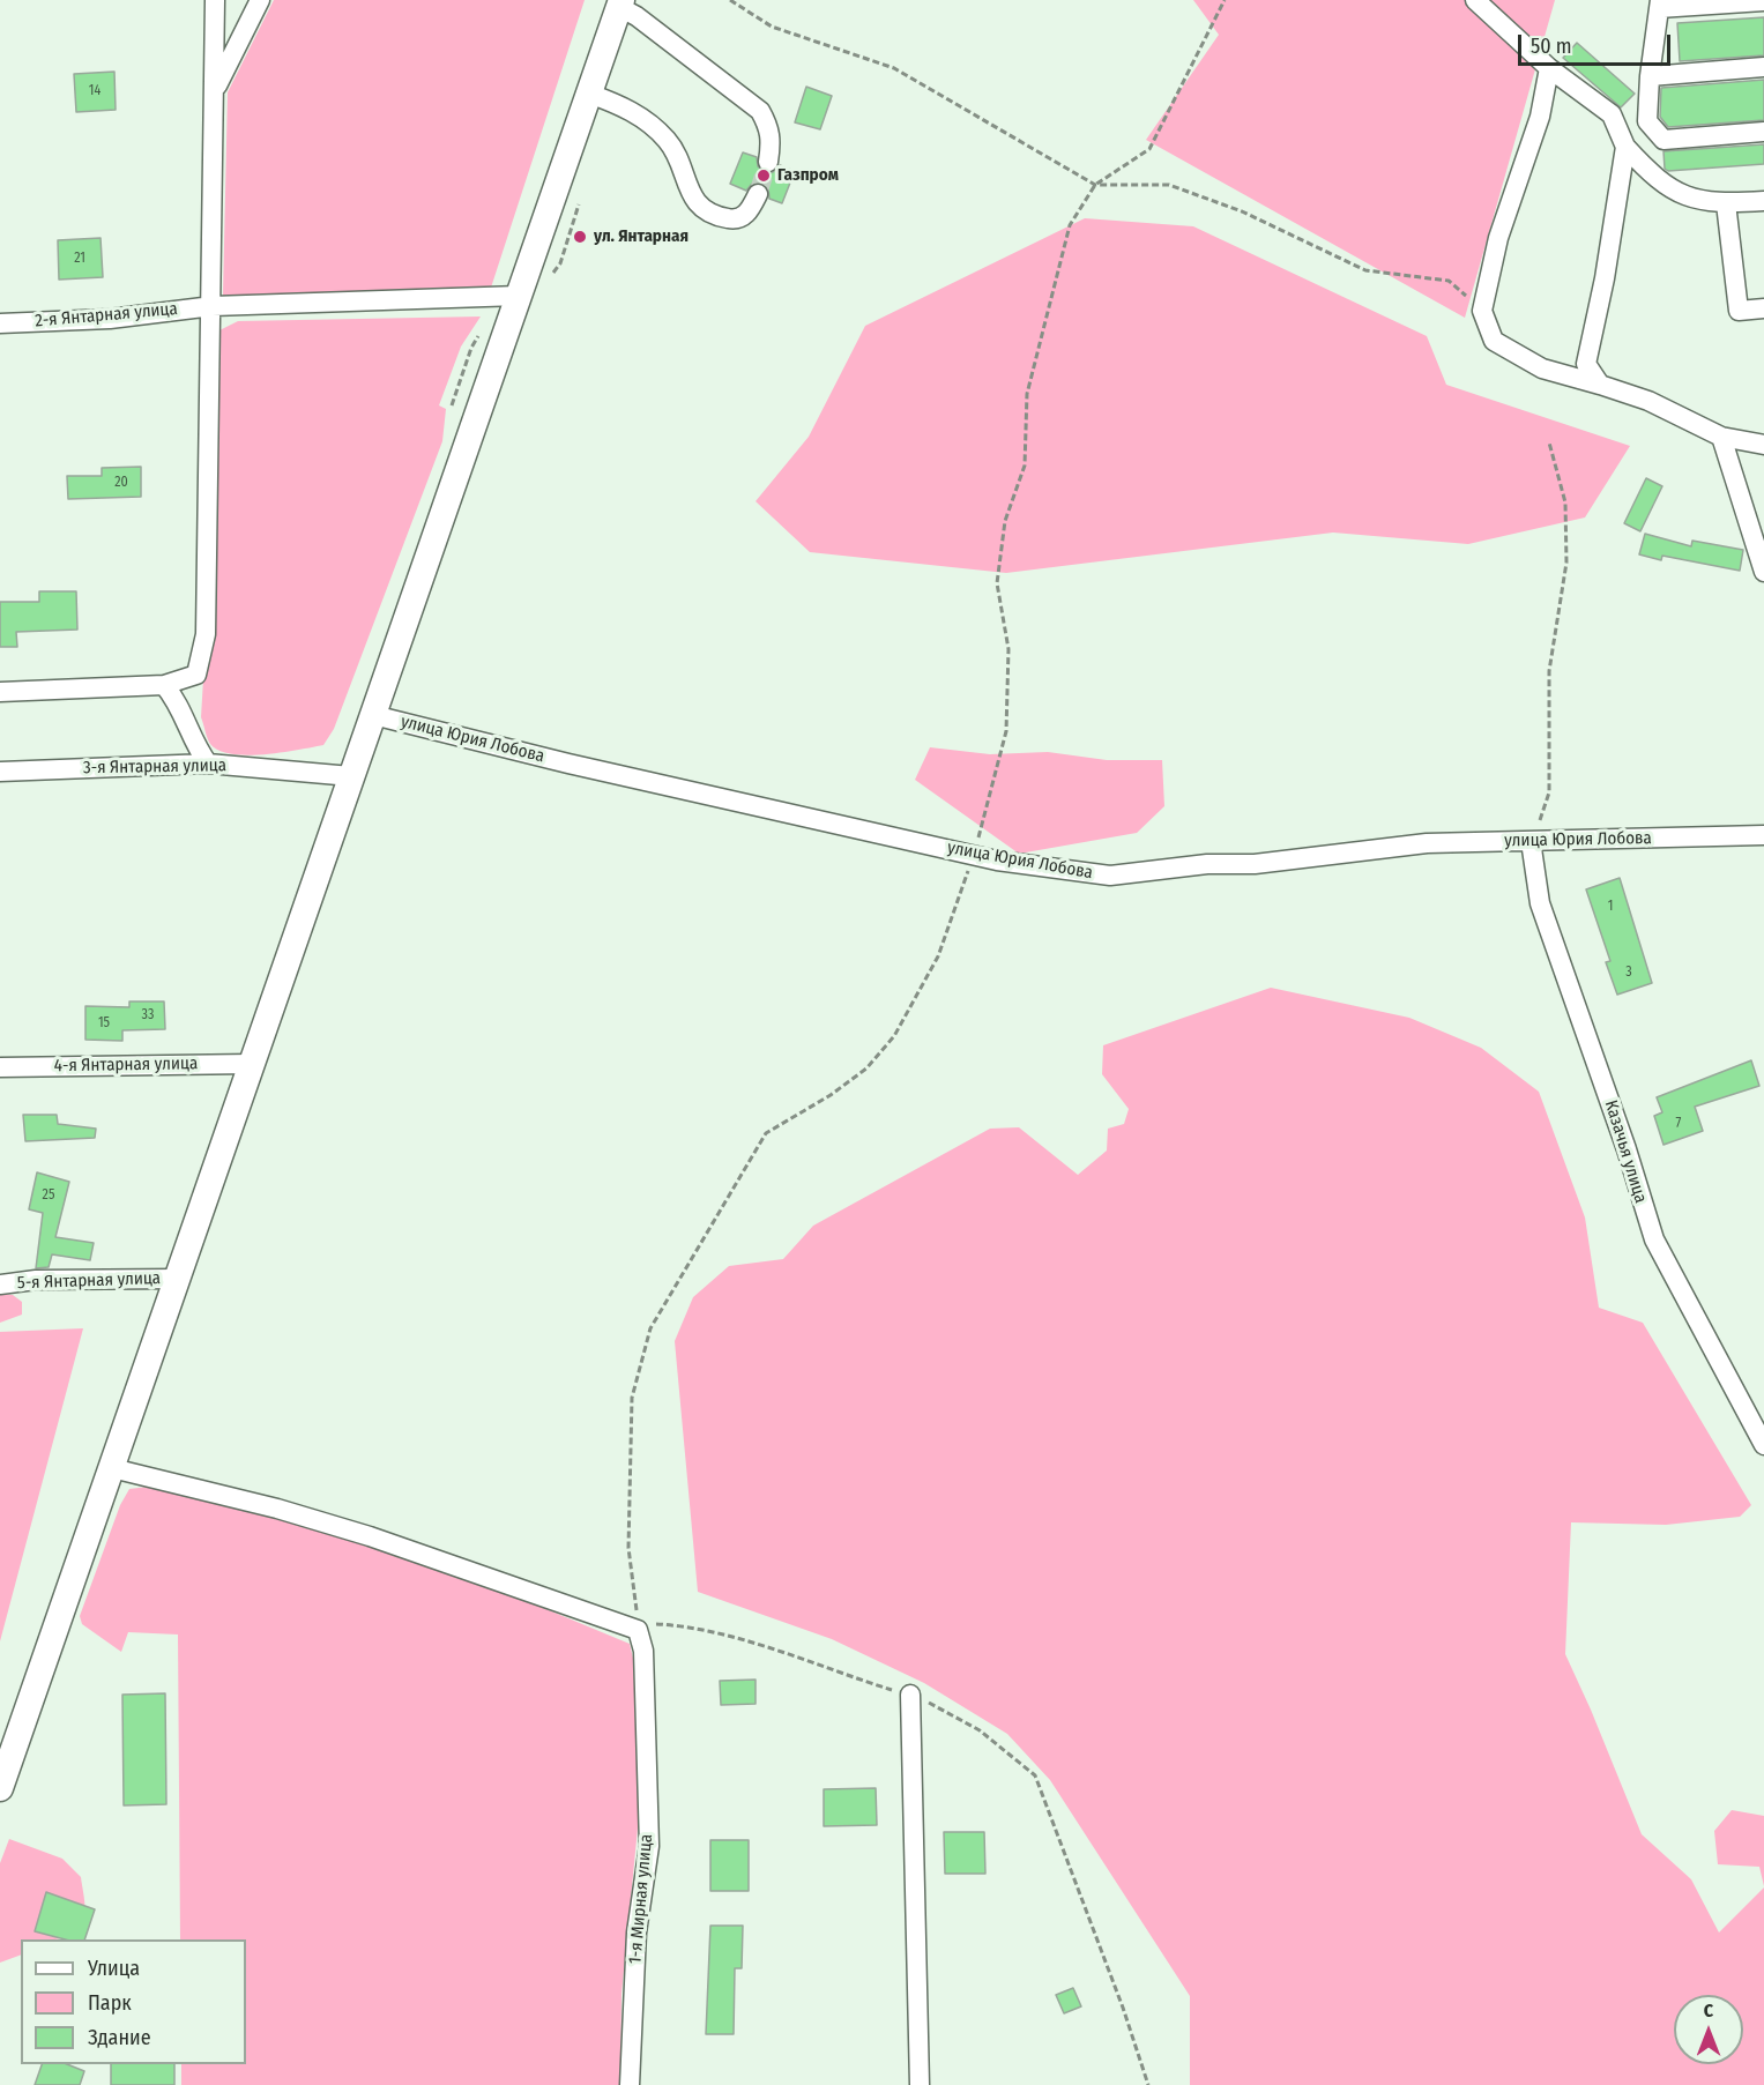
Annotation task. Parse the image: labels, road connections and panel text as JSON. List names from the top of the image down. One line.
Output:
{"streets":{"street":["2-я Янтарная улица","улица Юрия Лобова","3-я Янтарная улица","4-я Янтарная улица","Казачья улица","5-я Янтарная улица","1-я Мирная улица"]},"crossings":[["улица Юрия Лобова","Казачья улица"]],"places":["Газпром","ул. Янтарная"],"house_numbers":["14","21","20","1","3","33","15","7","25"],"legend":["Улица","Парк","Здание"],"scale_bar":"50 m","north":"top"}
